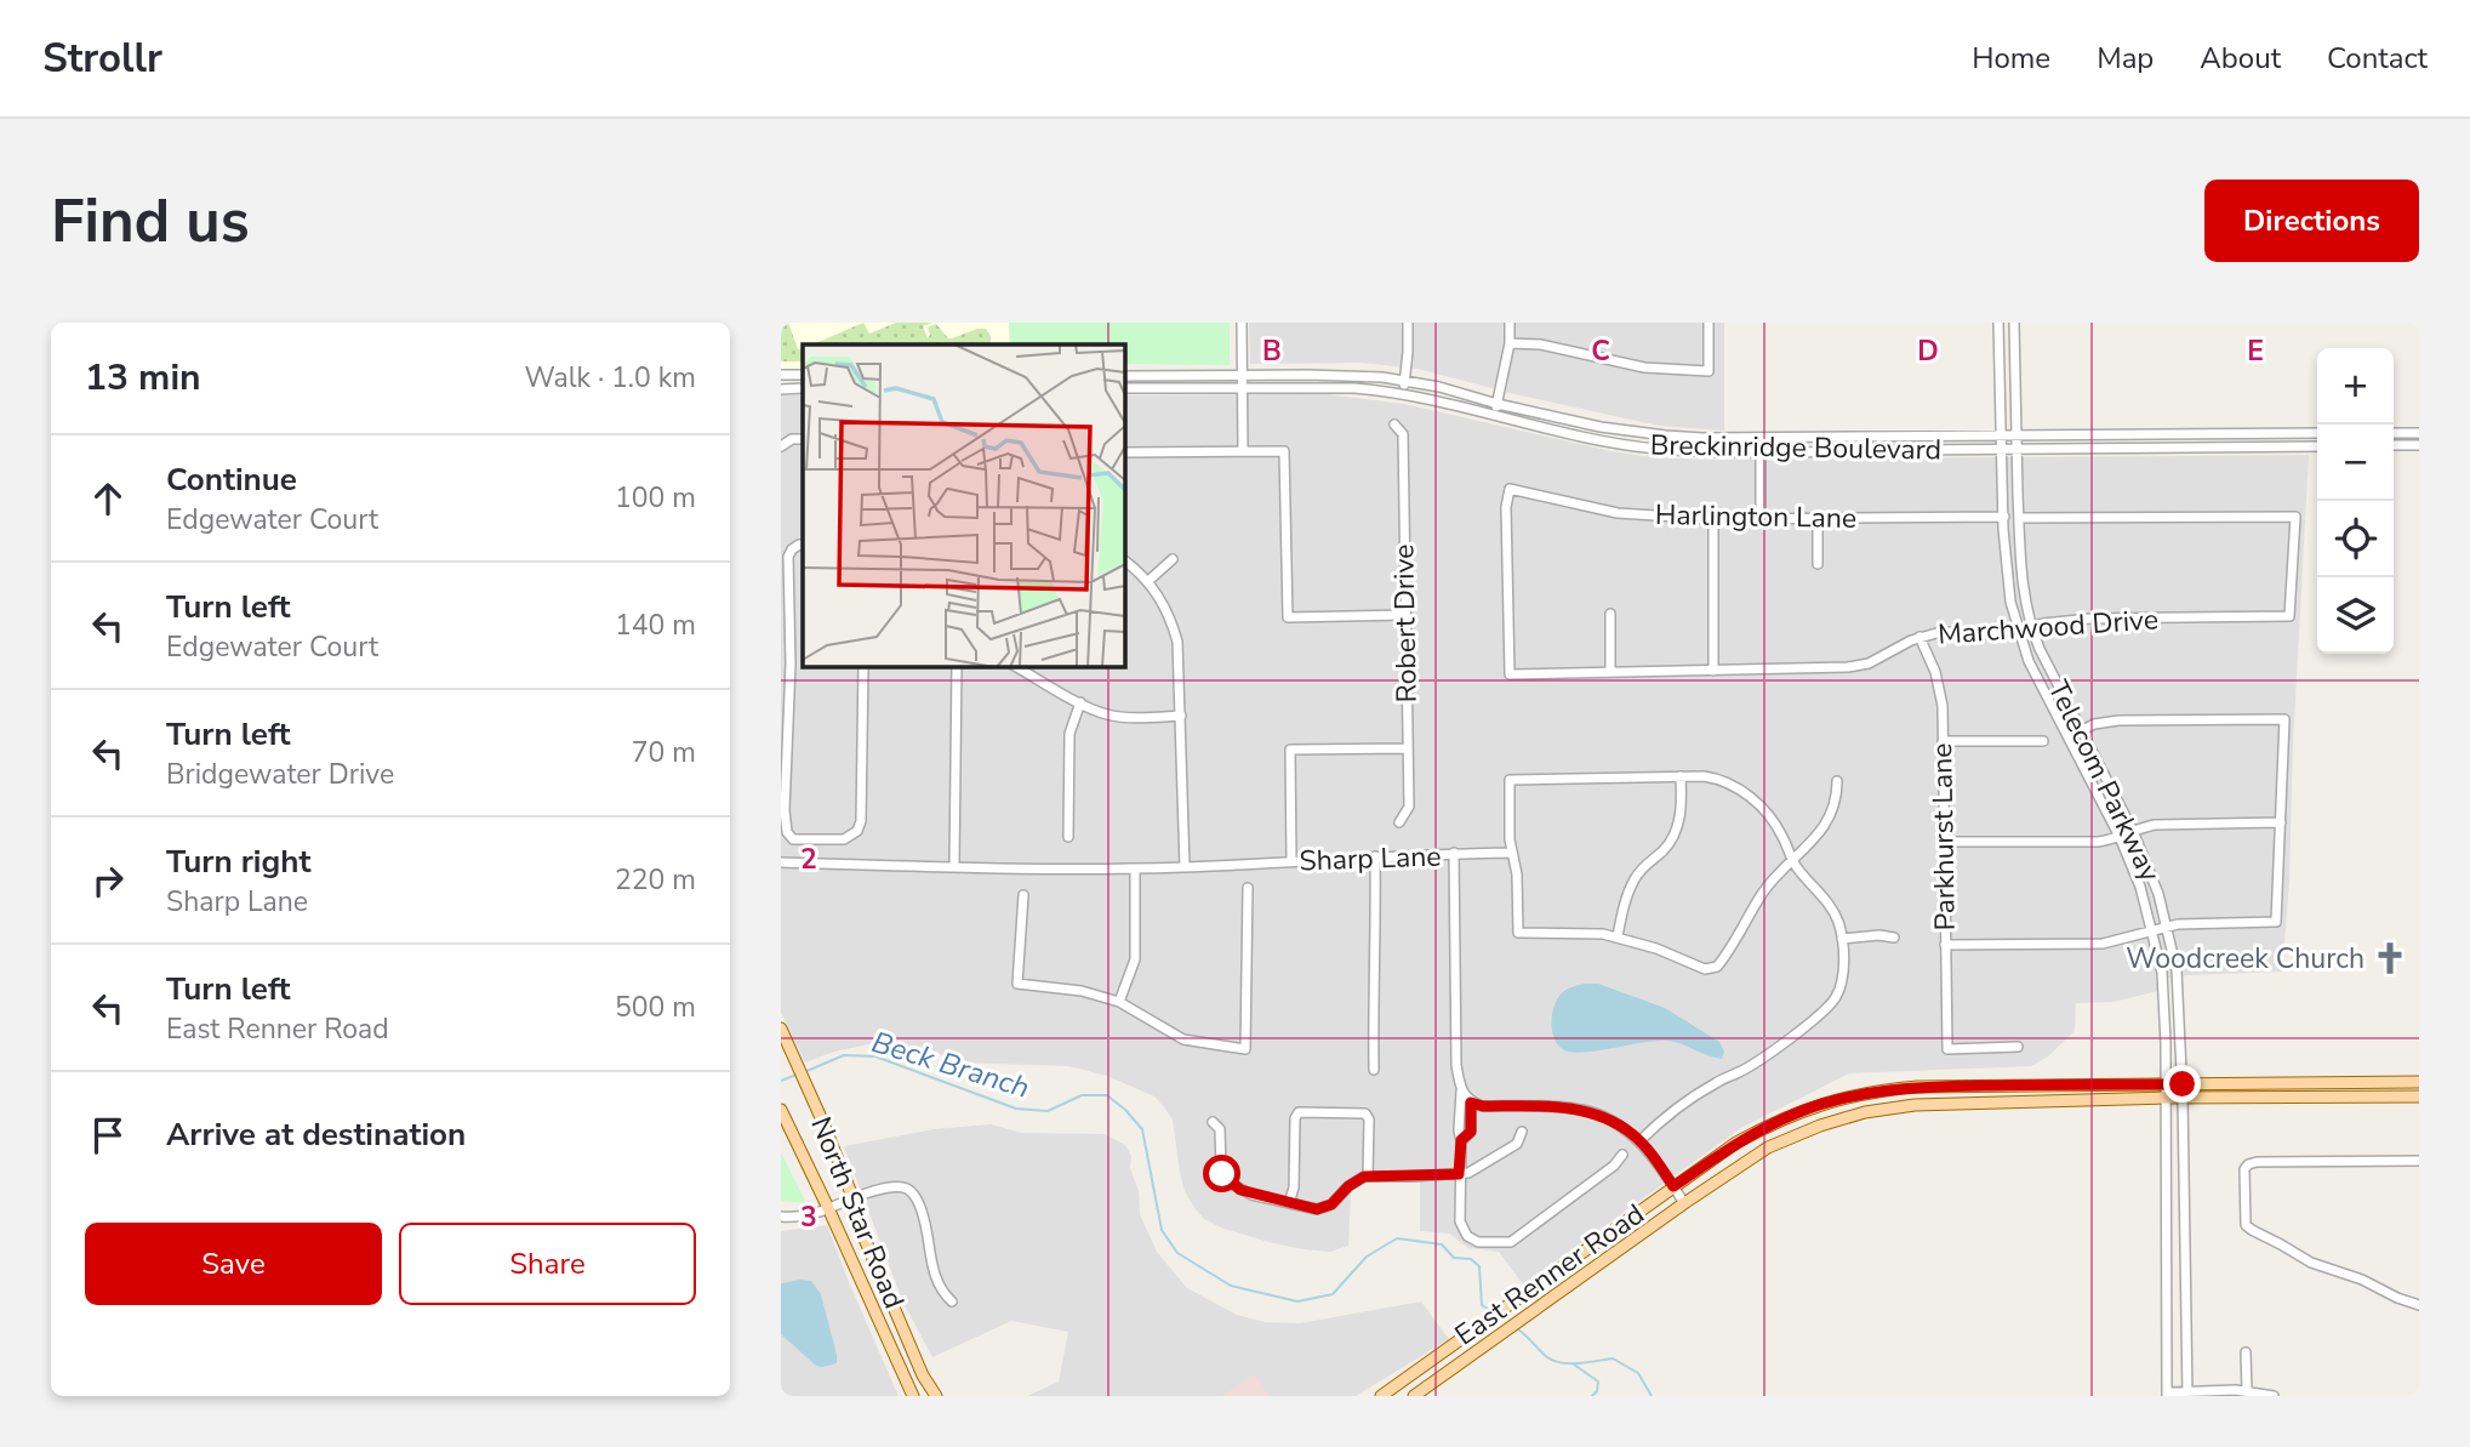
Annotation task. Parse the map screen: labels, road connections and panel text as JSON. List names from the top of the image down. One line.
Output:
{"streets":{"main road":["North Star Road","East Renner Road"],"street":["Breckinridge Boulevard","Harlington Lane","Robert Drive","Marchwood Drive","Telecom Parkway","Parkhurst Lane","Sharp Lane"]},"crossings":[["Breckinridge Boulevard","Telecom Parkway"],["Harlington Lane","Marchwood Drive"],["Harlington Lane","Telecom Parkway"],["Marchwood Drive","Telecom Parkway"],["Marchwood Drive","Parkhurst Lane"],["Telecom Parkway","East Renner Road"]],"water":["Beck Branch"],"places":{"church":["Woodcreek Church"]},"page":{"header":"Strollr","nav":["Home","Map","About","Contact"],"buttons":["Directions",["Save","Share"]],"title":"Find us","heading":["13 min","Walk · 1.0 km"],"map_buttons":["+","−"],"list":[["Continue","Edgewater Court","100 m"],["Turn left","Edgewater Court","140 m"],["Turn left","Bridgewater Drive","70 m"],["Turn right","Sharp Lane","220 m"],["Turn left","East Renner Road","500 m"],"Arrive at destination"]},"grid":{"columns":["B","C","D","E"],"rows":["2","3"]}}
